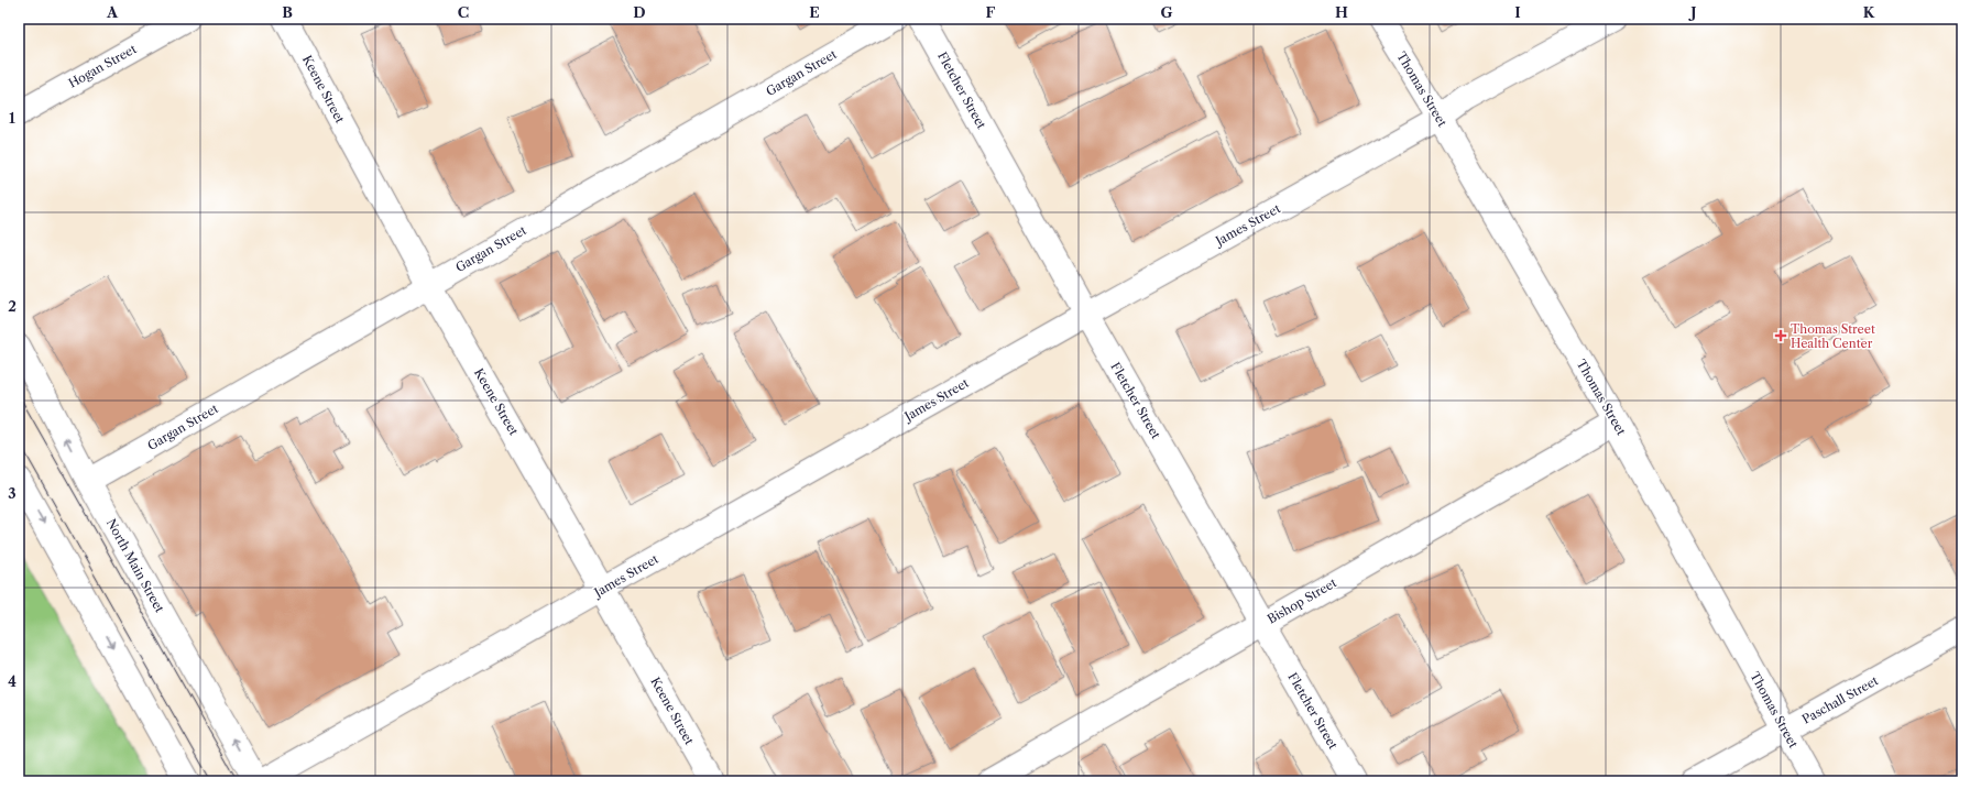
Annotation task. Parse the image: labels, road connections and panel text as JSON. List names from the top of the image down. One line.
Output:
{"streets":{"street":["Hogan Street","Gargan Street","Keene Street","Thomas Street","Fletcher Street","James Street","North Main Street","Bishop Street","Paschall Street"]},"crossings":[["Gargan Street","Keene Street"],["Gargan Street","North Main Street"],["Keene Street","James Street"],["Thomas Street","James Street"],["Thomas Street","Bishop Street"],["Thomas Street","Paschall Street"],["Fletcher Street","James Street"],["Fletcher Street","Bishop Street"]],"places":{"health":["Thomas Street Health Center"]},"grid":{"columns":["A","B","C","D","E","F","G","H","I","J","K"],"rows":["1","2","3","4"]}}
